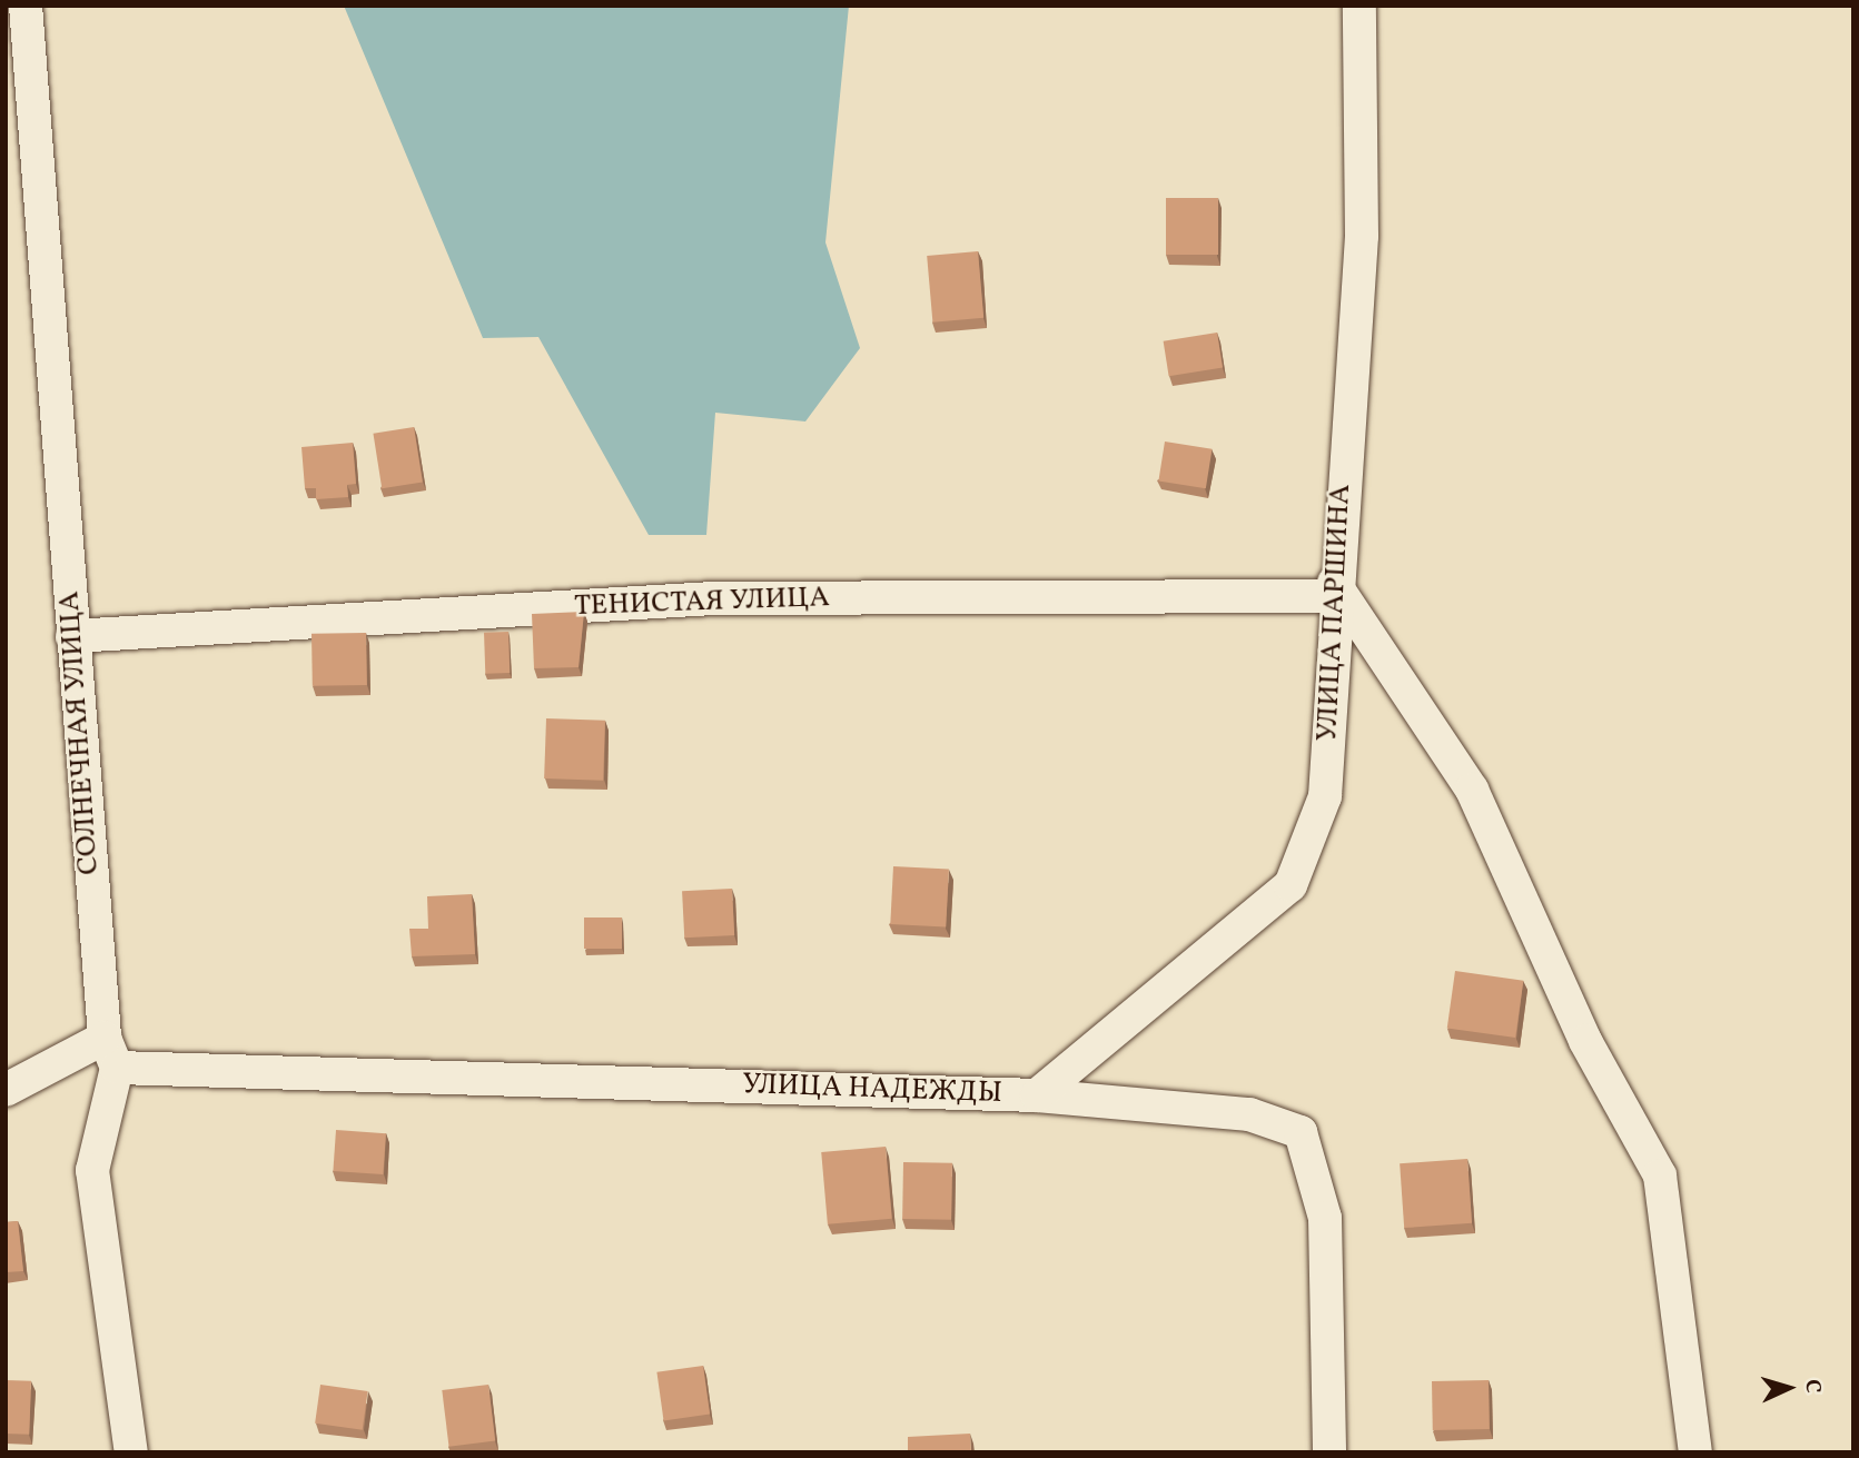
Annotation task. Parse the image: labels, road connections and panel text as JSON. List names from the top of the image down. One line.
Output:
{"streets":{"street":["ТЕНИСТАЯ УЛИЦА","УЛИЦА ПАРШИНА","СОЛНЕЧНАЯ УЛИЦА","УЛИЦА НАДЕЖДЫ"]},"crossings":[["ТЕНИСТАЯ УЛИЦА","УЛИЦА ПАРШИНА"],["ТЕНИСТАЯ УЛИЦА","СОЛНЕЧНАЯ УЛИЦА"],["УЛИЦА ПАРШИНА","УЛИЦА НАДЕЖДЫ"],["СОЛНЕЧНАЯ УЛИЦА","УЛИЦА НАДЕЖДЫ"]],"north":"right"}
